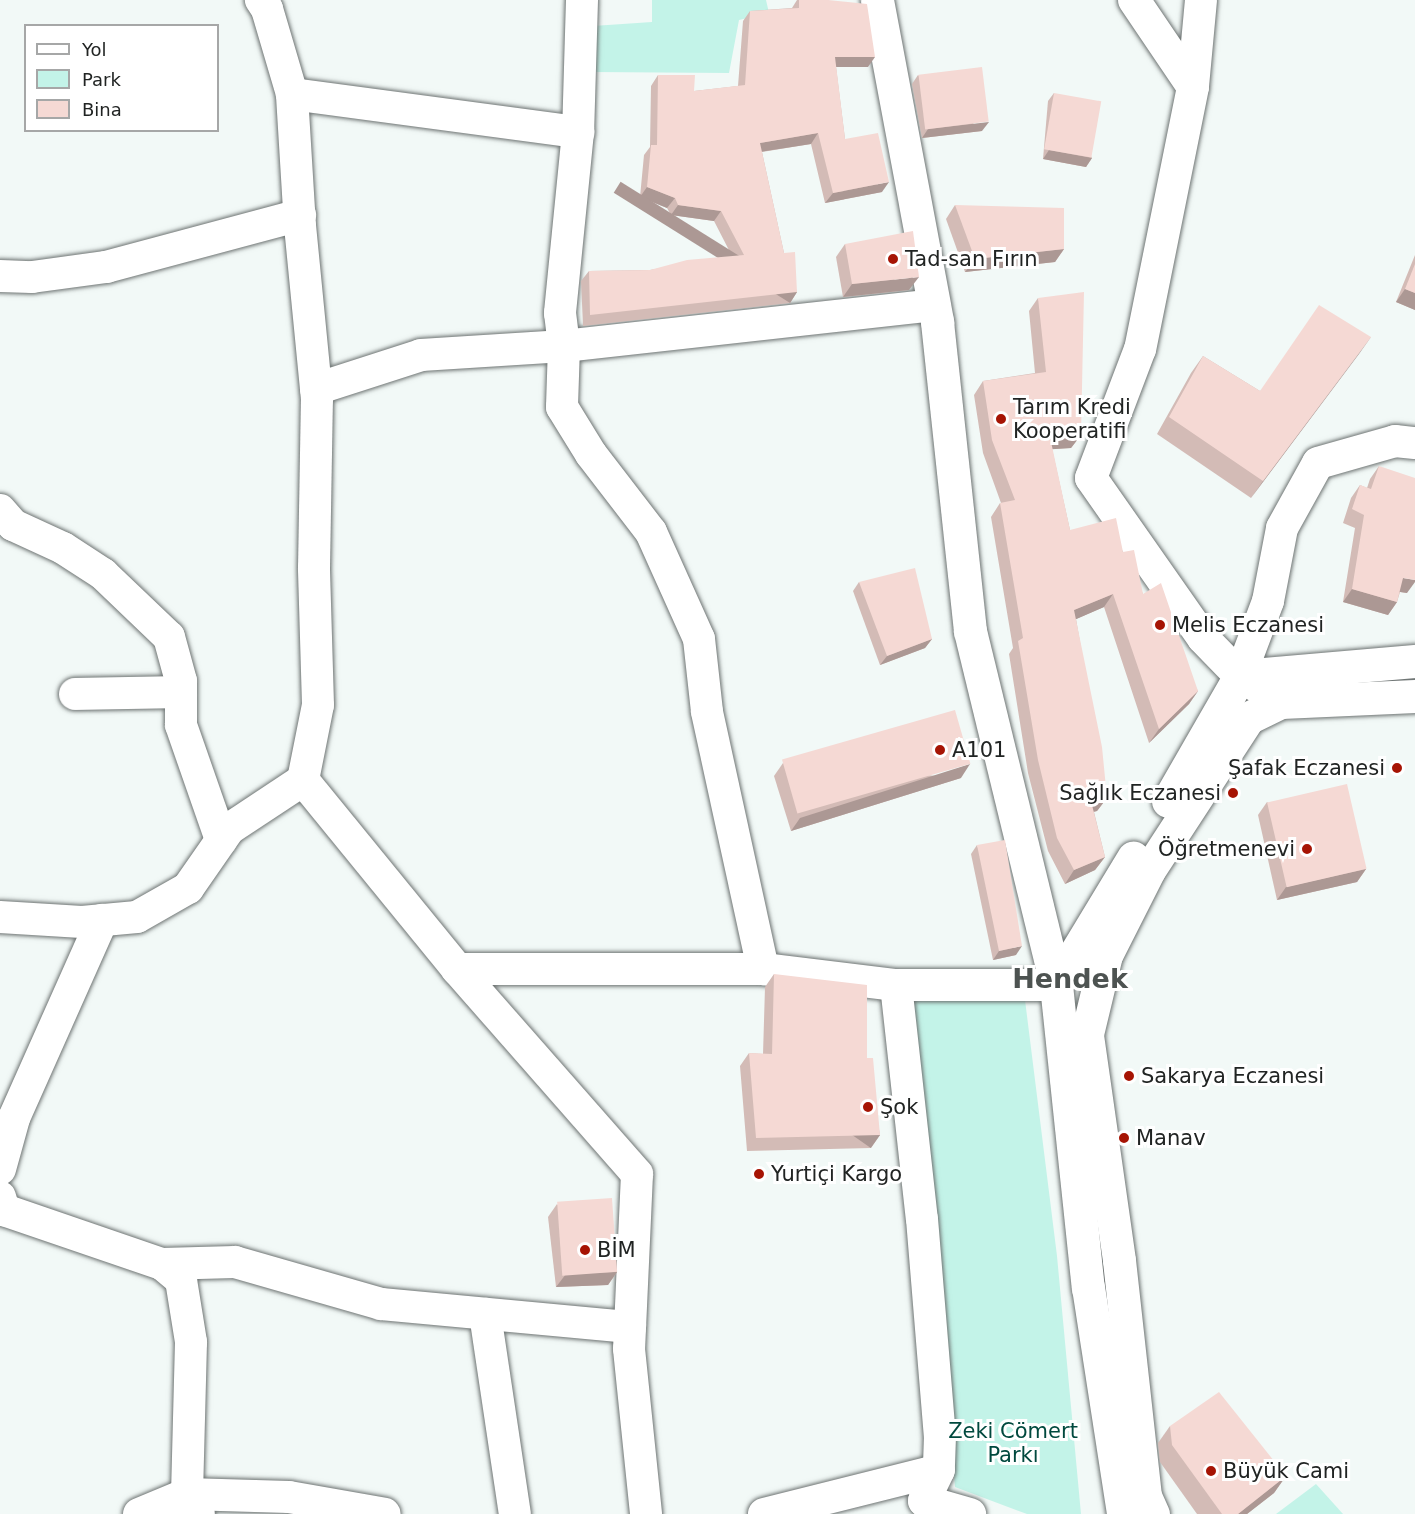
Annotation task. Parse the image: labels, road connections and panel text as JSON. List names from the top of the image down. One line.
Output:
{"districts":["Hendek"],"parks":["Zeki Cömert Parkı"],"places":["Tad-san Fırın","Tarım Kredi Kooperatifi","Melis Eczanesi","A101","Şafak Eczanesi","Sağlık Eczanesi","Öğretmenevi","Sakarya Eczanesi","Şok","Manav","Yurtiçi Kargo","BİM","Büyük Cami"],"legend":["Yol","Park","Bina"]}
